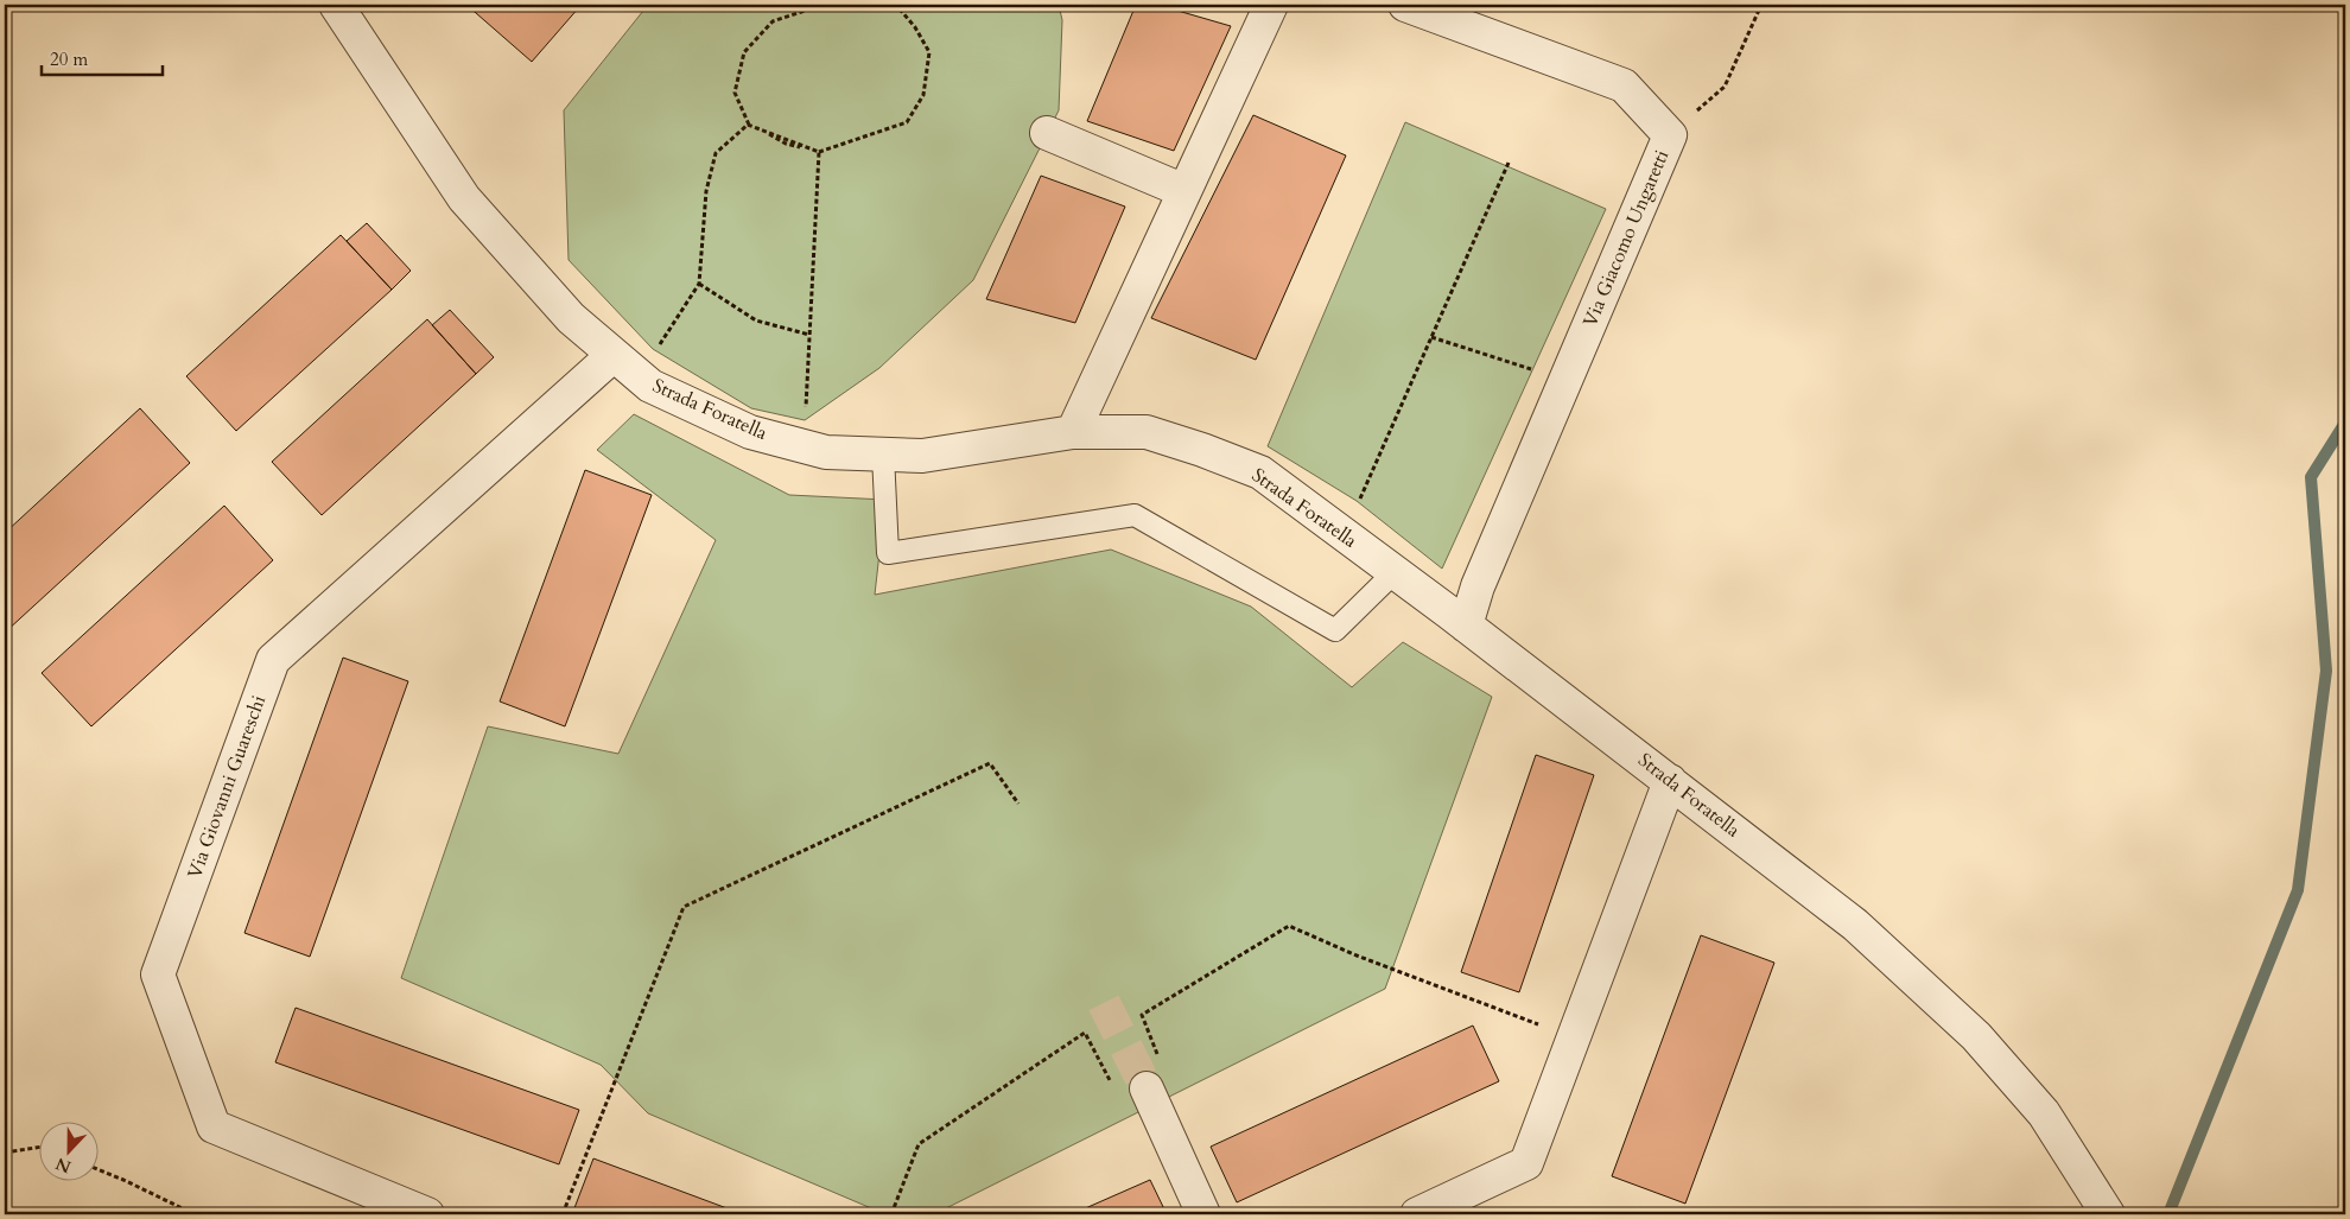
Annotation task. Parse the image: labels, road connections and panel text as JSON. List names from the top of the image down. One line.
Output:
{"streets":{"street":["Via Giacomo Ungaretti","Strada Foratella","Via Giovanni Guareschi"]},"crossings":[["Via Giacomo Ungaretti","Strada Foratella"],["Strada Foratella","Via Giovanni Guareschi"]],"scale_bar":"20 m","north":"bottom"}
